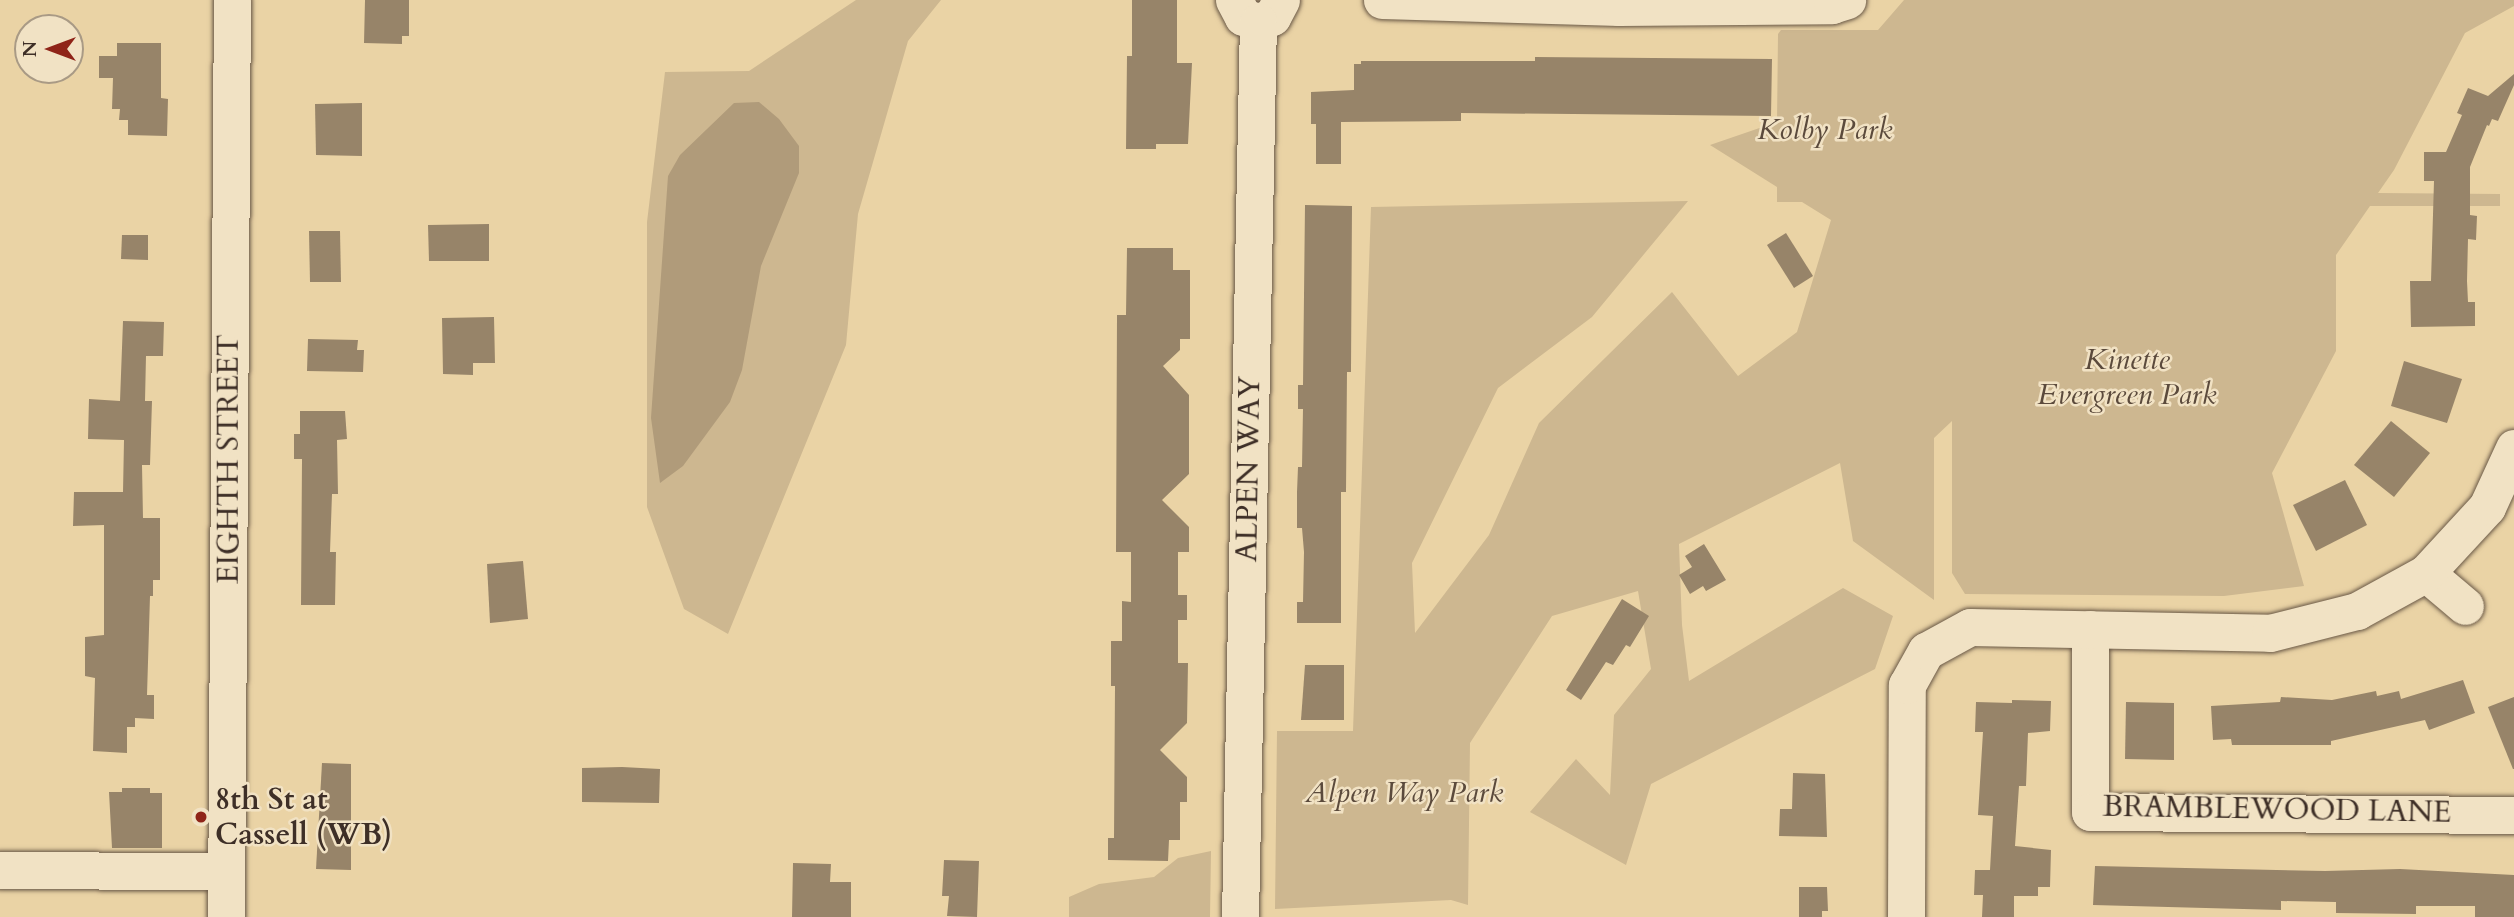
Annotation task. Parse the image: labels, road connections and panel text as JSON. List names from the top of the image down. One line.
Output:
{"streets":{"street":["EIGHTH STREET","ALPEN WAY","BRAMBLEWOOD LANE"]},"parks":["Kolby Park","Kinette Evergreen Park","Alpen Way Park"],"places":["8th St at Cassell (WB)"],"north":"left"}
